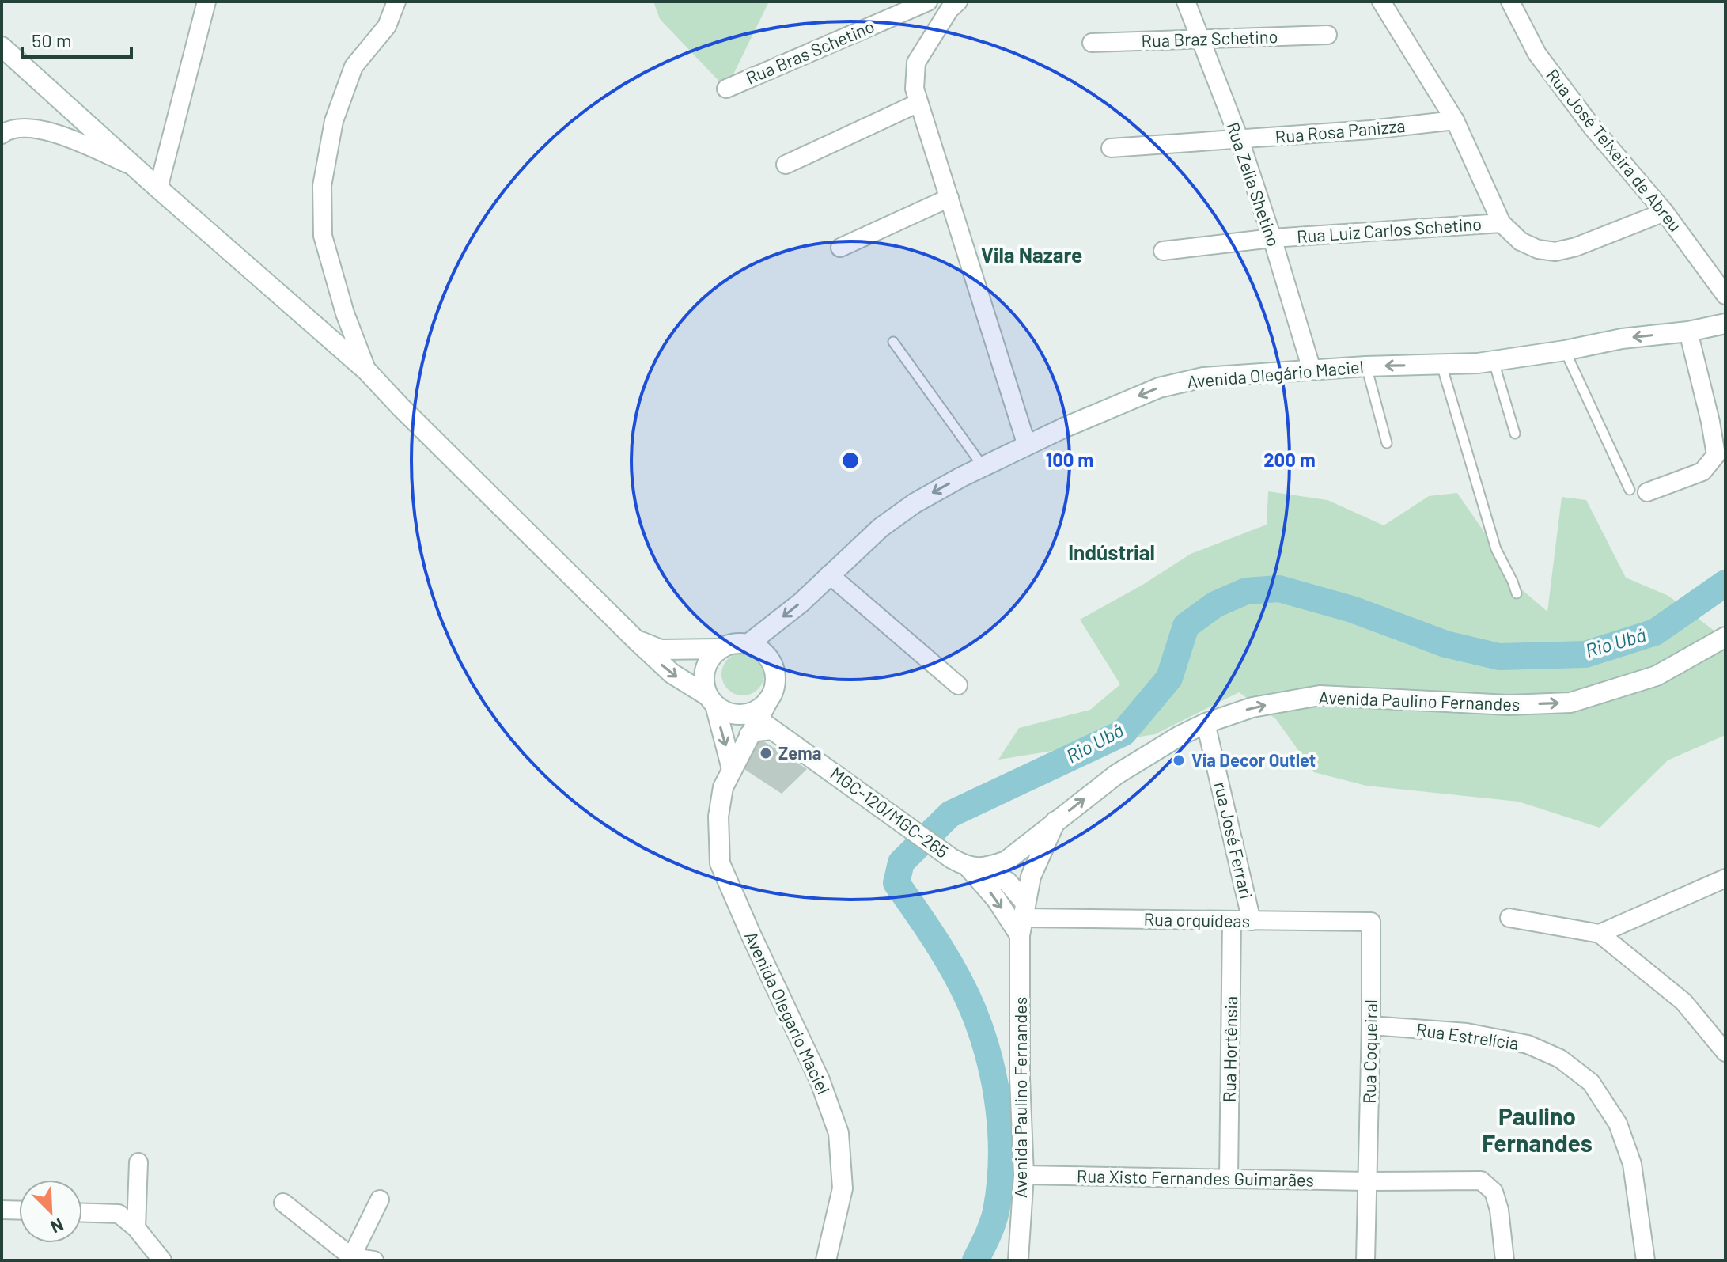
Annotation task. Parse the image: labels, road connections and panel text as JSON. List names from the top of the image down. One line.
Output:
{"streets":{"main road":["Avenida Olegário Maciel","Avenida Paulino Fernandes","MGC-120/MGC-265","Avenida Olegario Maciel"],"street":["Rua Braz Schetino","Rua Bras Schetino","Rua Rosa Panizza","Rua José Teixeira de Abreu","Rua Zelia Shetino","Rua Luiz Carlos Schetino","rua José Ferrari","Rua orquídeas","Rua Estrelícia","Rua Hortênsia","Rua Coqueiral","Rua Xisto Fernandes Guimarães"]},"crossings":[["Rua Braz Schetino","Rua Zelia Shetino"],["Rua Rosa Panizza","Rua Zelia Shetino"],["Rua Zelia Shetino","Rua Luiz Carlos Schetino"],["Rua Zelia Shetino","Avenida Olegário Maciel"],["Avenida Olegário Maciel","MGC-120/MGC-265"],["Avenida Olegário Maciel","Avenida Olegario Maciel"],["Avenida Paulino Fernandes","MGC-120/MGC-265"],["Avenida Paulino Fernandes","rua José Ferrari"],["Avenida Paulino Fernandes","Rua orquídeas"],["Avenida Paulino Fernandes","Rua Xisto Fernandes Guimarães"],["MGC-120/MGC-265","Avenida Olegario Maciel"],["rua José Ferrari","Rua orquídeas"],["Rua orquídeas","Rua Hortênsia"],["Rua orquídeas","Rua Coqueiral"],["Rua Estrelícia","Rua Coqueiral"],["Rua Hortênsia","Rua Xisto Fernandes Guimarães"],["Rua Coqueiral","Rua Xisto Fernandes Guimarães"]],"one_way":["Avenida Olegário Maciel","Avenida Paulino Fernandes"],"districts":["Vila Nazare","Indústrial","Paulino Fernandes"],"water":["Rio Ubá"],"places":["Zema","Via Decor Outlet"],"scale_bar":"50 m","north":"bottom right","rings":["100 m","200 m"]}
